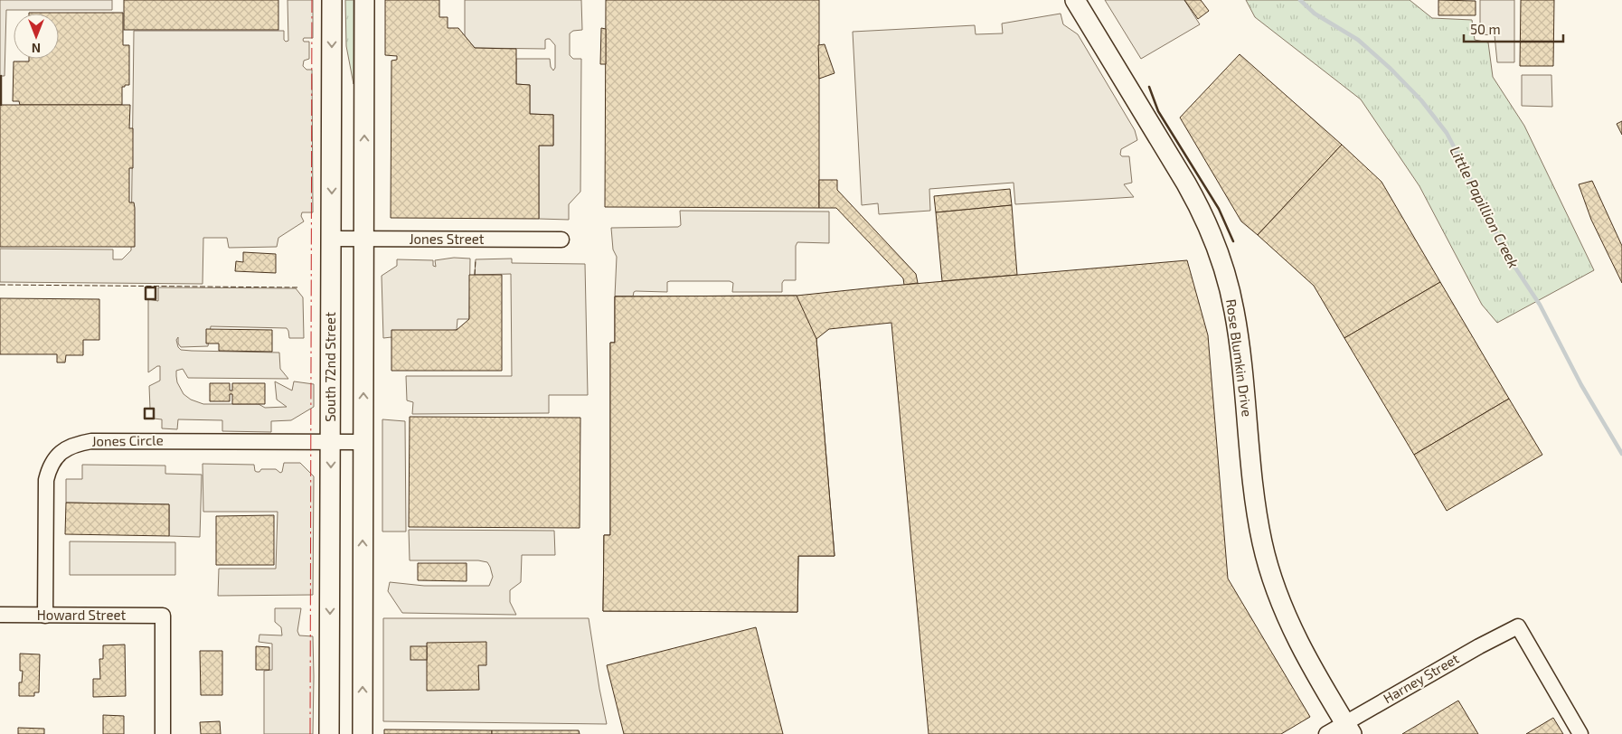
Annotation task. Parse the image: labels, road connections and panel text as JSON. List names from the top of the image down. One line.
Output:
{"streets":{"main road":["Rose Blumkin Drive","South 72nd Street"],"street":["Jones Street","Jones Circle","Howard Street","Harney Street"]},"crossings":[["Jones Street","South 72nd Street"],["Rose Blumkin Drive","Harney Street"],["South 72nd Street","Jones Circle"],["Jones Circle","Howard Street"]],"water":["Little Papillion Creek"],"scale_bar":"50 m","north":"bottom"}
